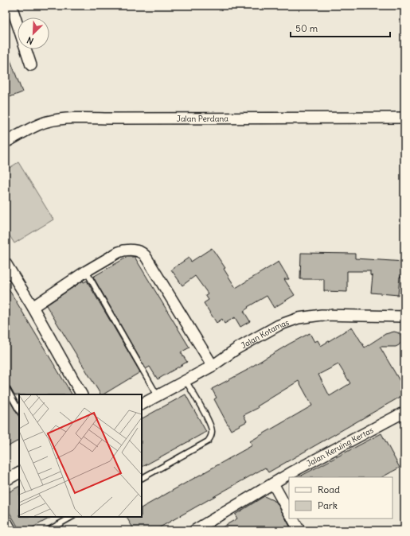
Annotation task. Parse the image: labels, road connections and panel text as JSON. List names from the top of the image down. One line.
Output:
{"streets":{"street":["Jalan Perdana","Jalan Kotamas","Jalan Keruing Kertas"]},"legend":["Road","Park"],"scale_bar":"50 m","north":"bottom left"}
